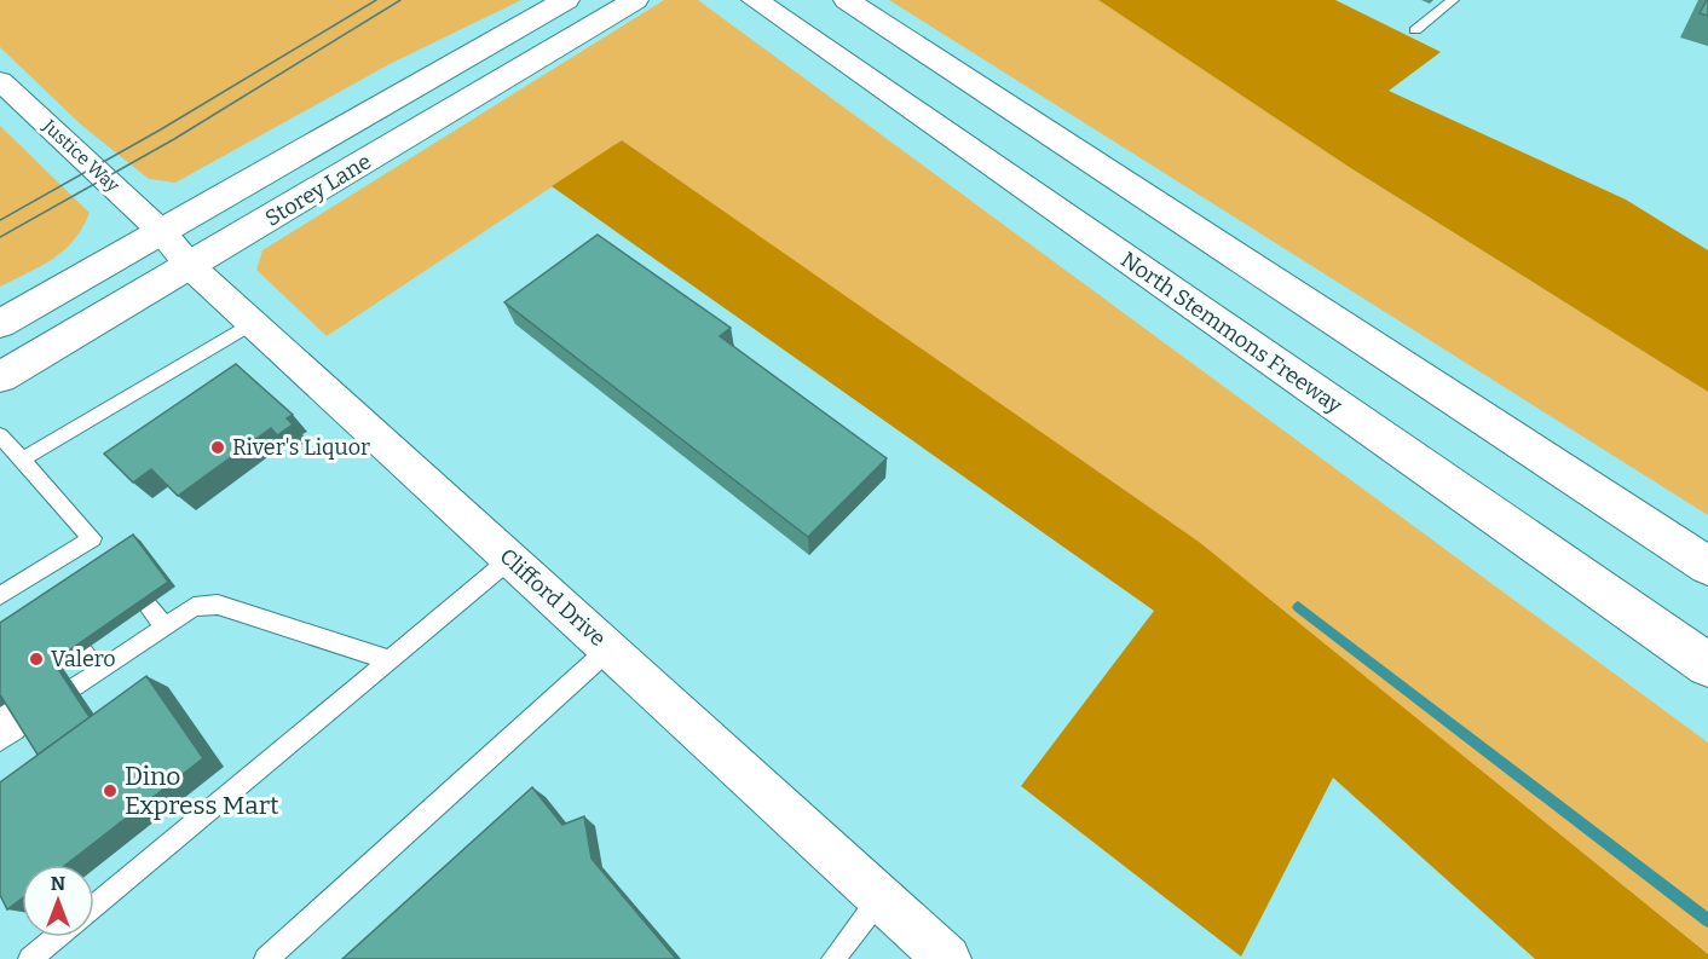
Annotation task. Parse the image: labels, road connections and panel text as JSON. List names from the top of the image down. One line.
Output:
{"streets":{"highway":["Storey Lane","North Stemmons Freeway"],"street":["Justice Way","Clifford Drive"]},"crossings":[["Justice Way","Storey Lane"],["Justice Way","Clifford Drive"],["Storey Lane","Clifford Drive"]],"places":["River's Liquor","Valero","Dino Express Mart"],"north":"top"}
